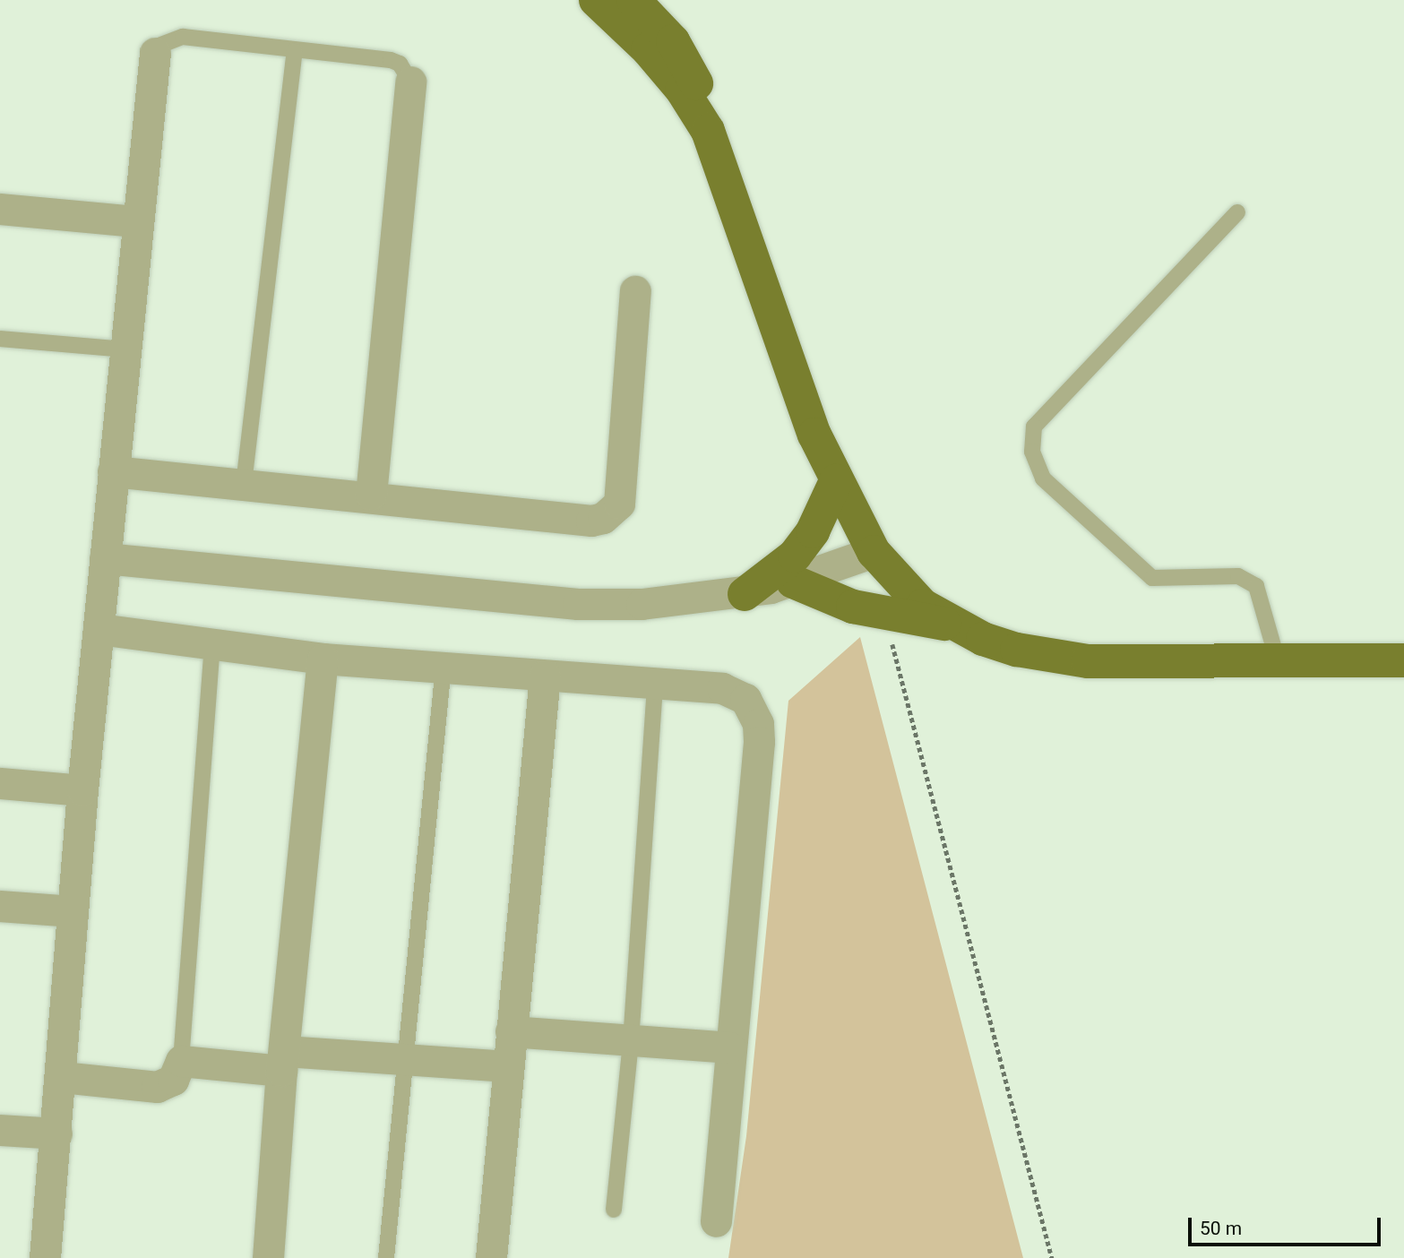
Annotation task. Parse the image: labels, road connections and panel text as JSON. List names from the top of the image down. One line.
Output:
{"scale_bar":"50 m"}
